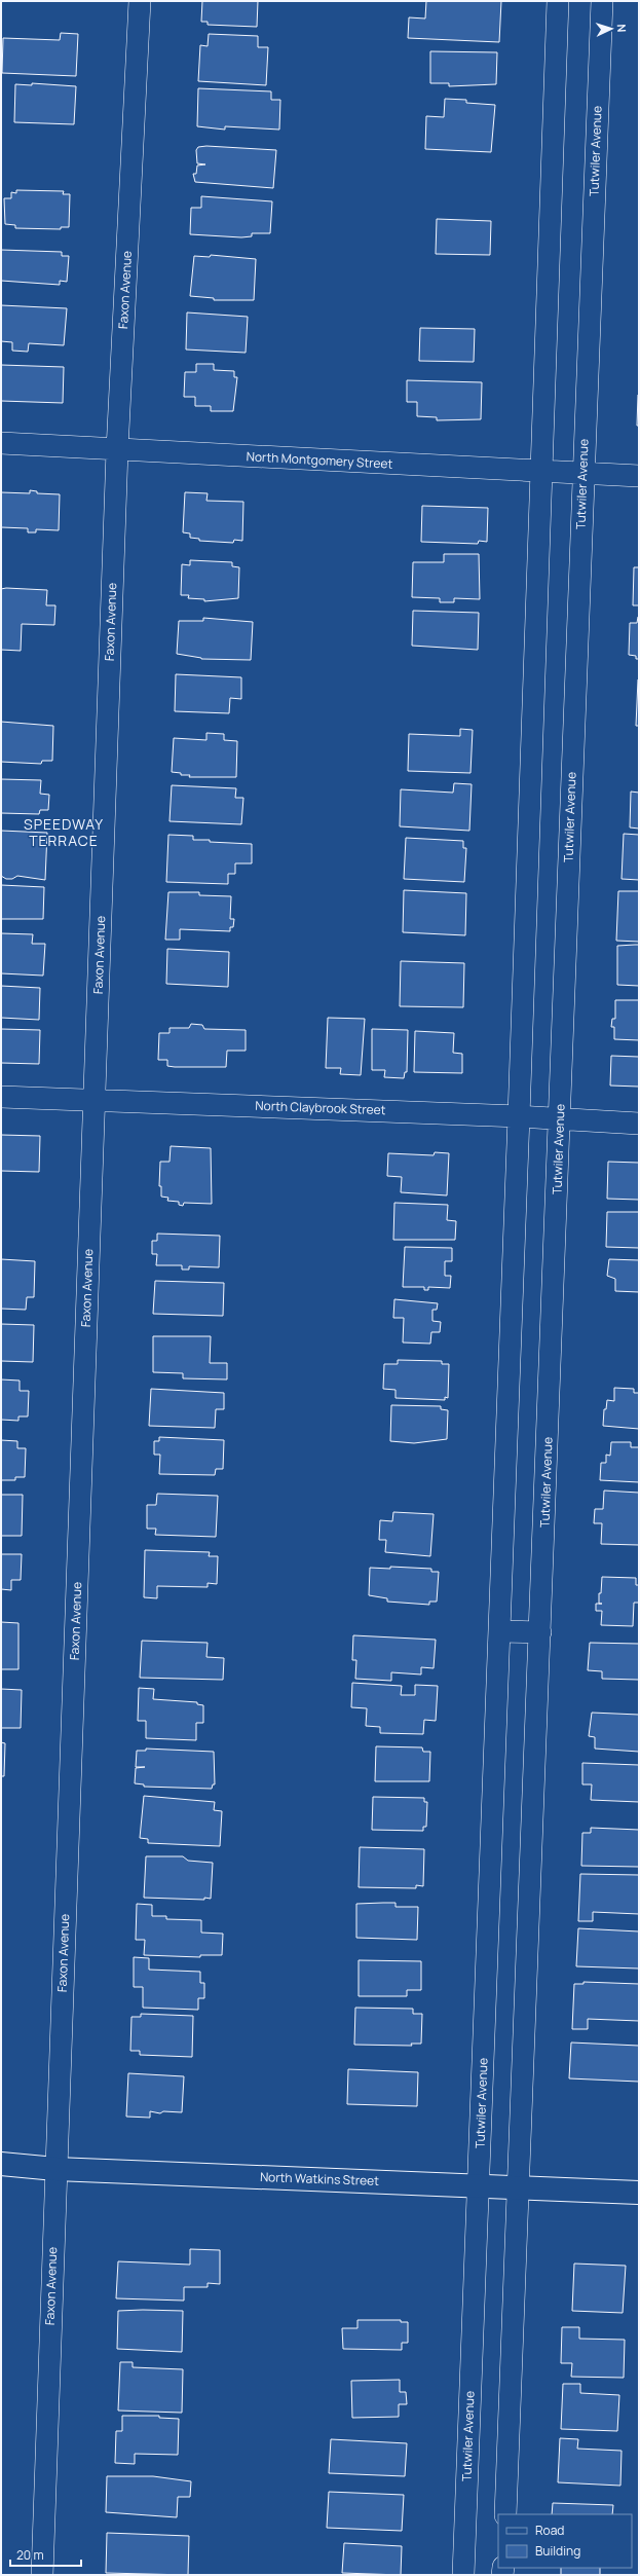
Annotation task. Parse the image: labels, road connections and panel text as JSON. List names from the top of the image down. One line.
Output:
{"streets":{"main road":["North Watkins Street"],"street":["Tutwiler Avenue","Faxon Avenue","North Montgomery Street","North Claybrook Street"]},"crossings":[["Tutwiler Avenue","North Montgomery Street"],["Tutwiler Avenue","North Claybrook Street"],["Tutwiler Avenue","North Watkins Street"],["Faxon Avenue","North Montgomery Street"],["Faxon Avenue","North Claybrook Street"],["Faxon Avenue","North Watkins Street"]],"districts":["SPEEDWAY TERRACE"],"legend":["Road","Building"],"scale_bar":"20 m","north":"right"}
